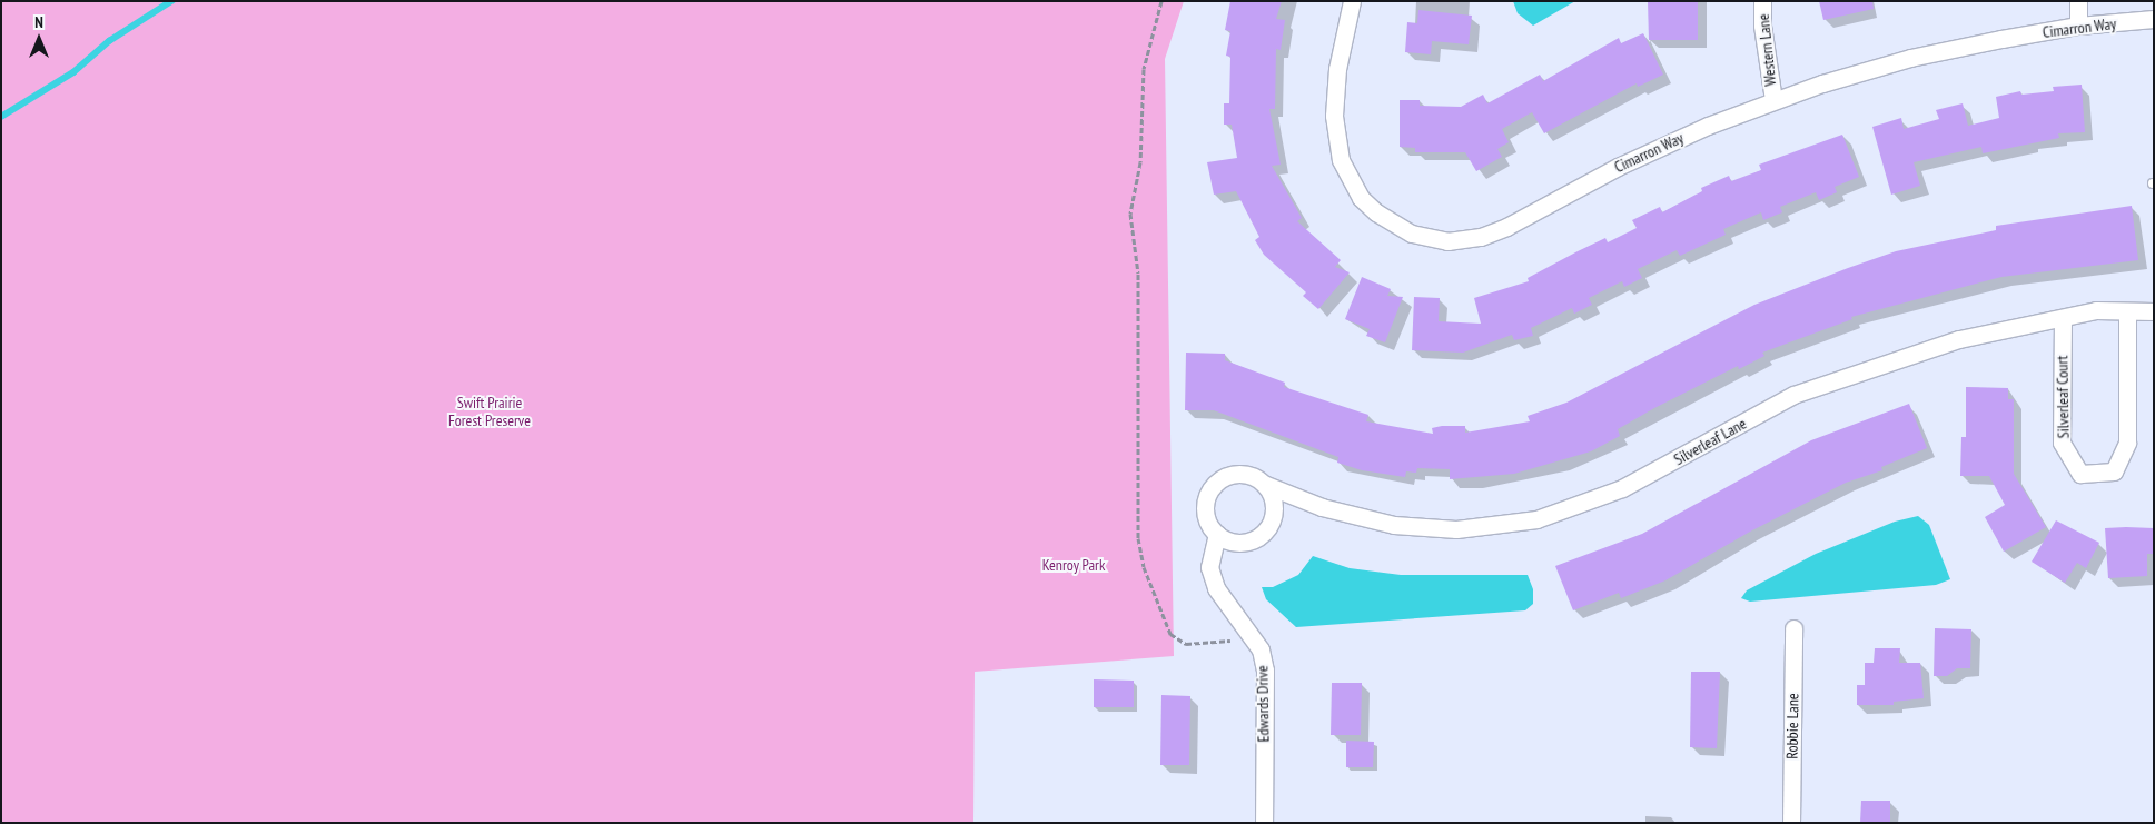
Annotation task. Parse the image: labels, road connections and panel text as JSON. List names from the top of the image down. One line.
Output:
{"streets":{"street":["Cimarron Way","Western Lane","Silverleaf Court","Silverleaf Lane","Edwards Drive","Robbie Lane"]},"crossings":[["Cimarron Way","Western Lane"],["Silverleaf Court","Silverleaf Lane"],["Silverleaf Lane","Edwards Drive"]],"parks":["Swift Prairie Forest Preserve","Kenroy Park"],"north":"top"}
